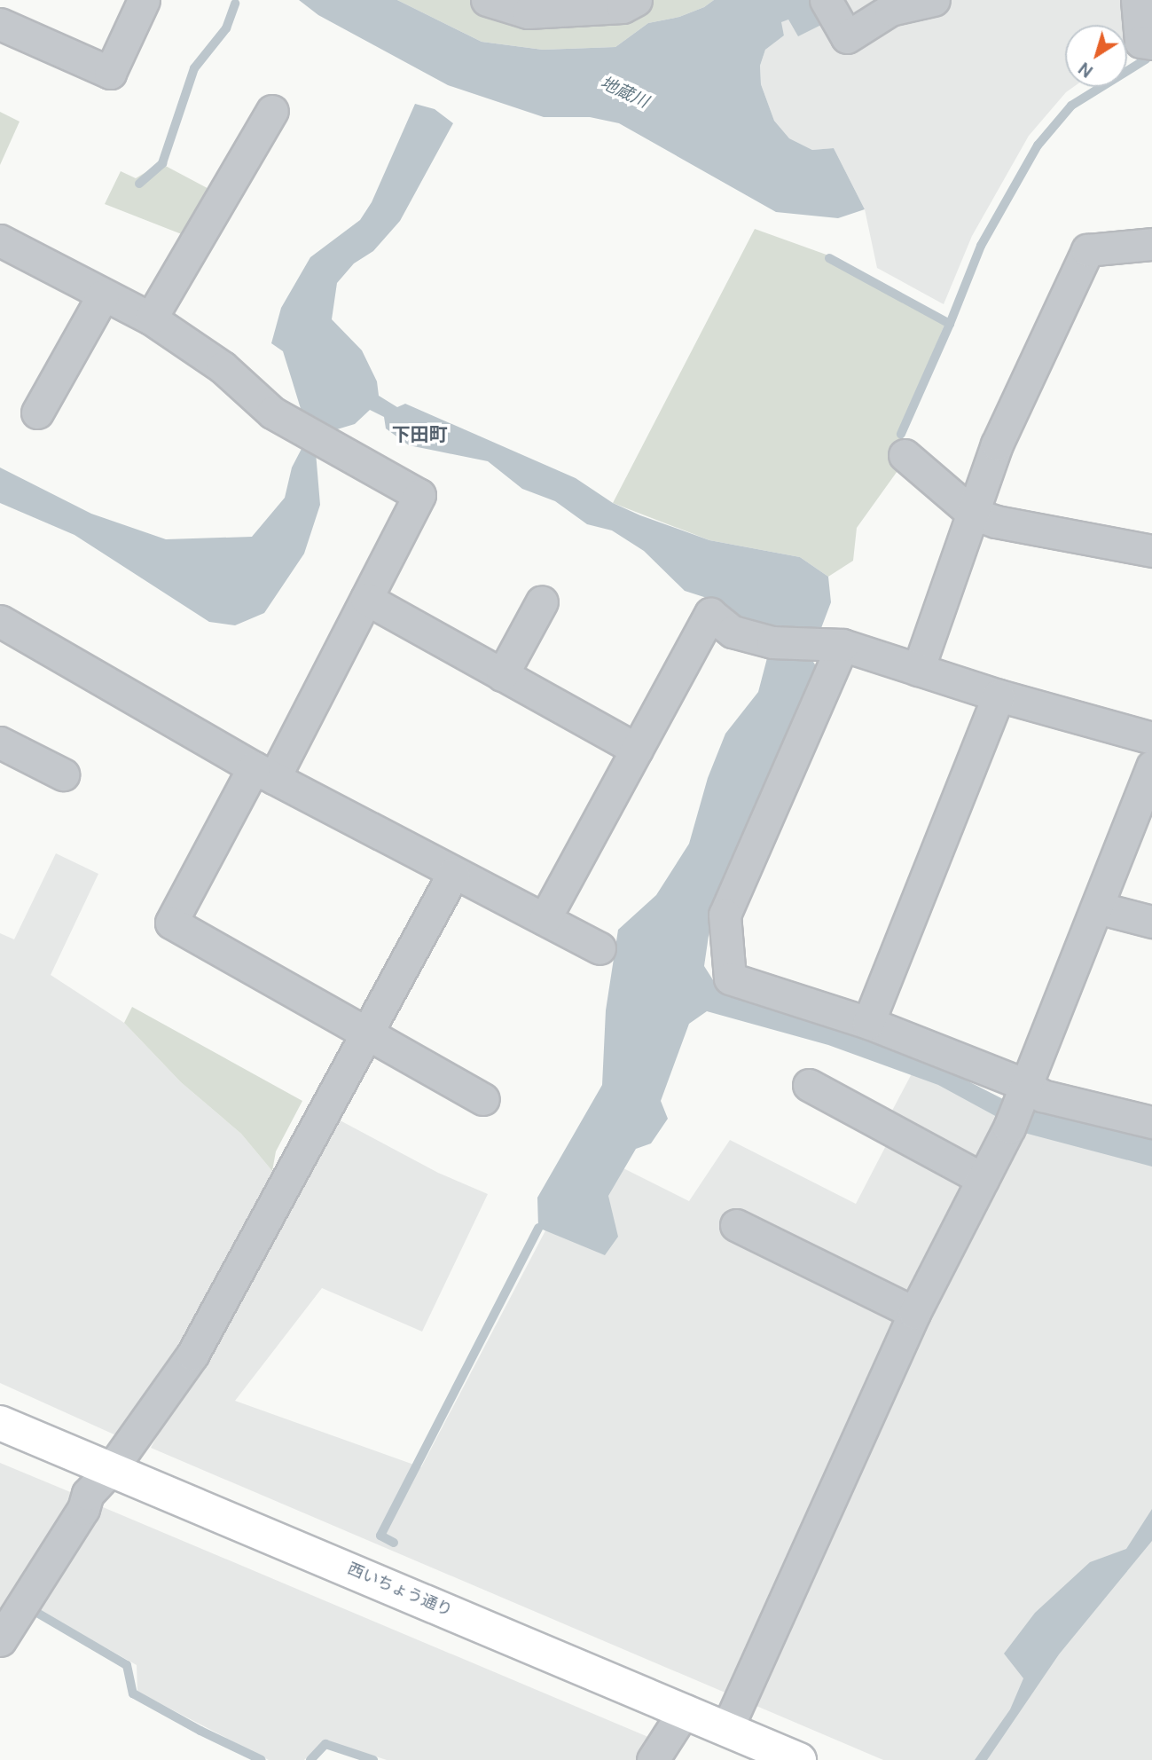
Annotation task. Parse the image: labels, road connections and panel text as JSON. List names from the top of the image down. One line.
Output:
{"streets":{"highway":["西いちょう通り"]},"districts":["下田町"],"water":["地蔵川"],"north":"bottom left"}
